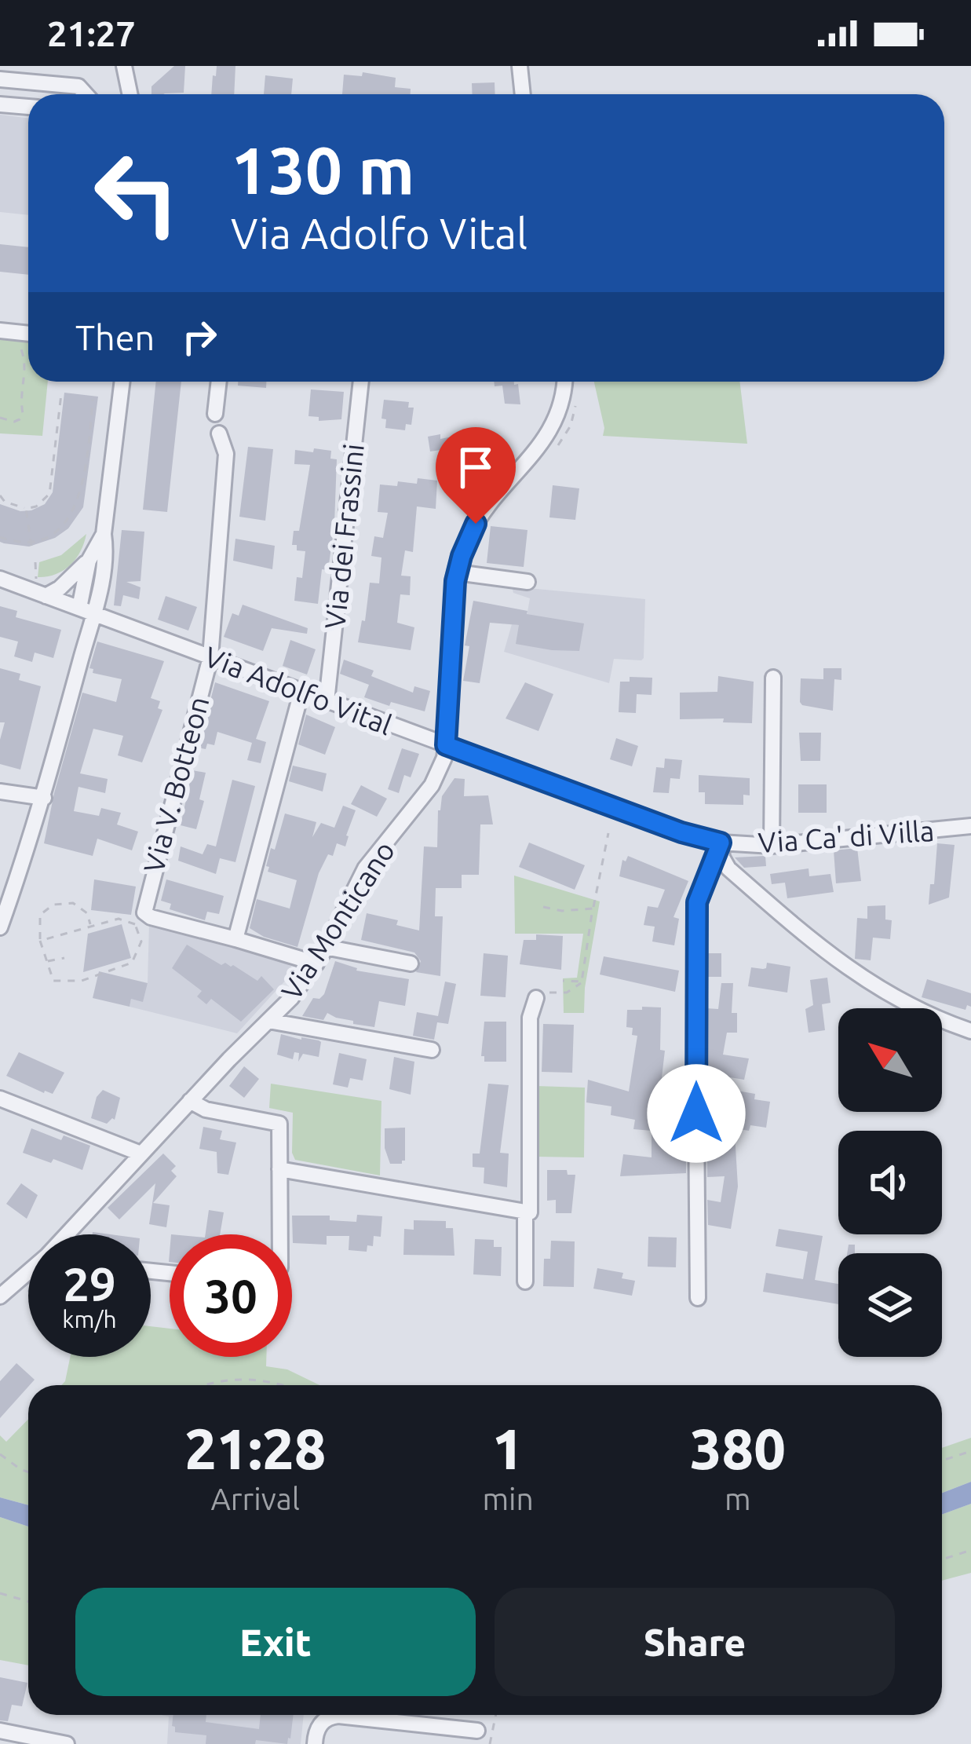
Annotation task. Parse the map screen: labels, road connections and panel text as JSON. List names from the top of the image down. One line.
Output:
{"streets":{"street":["Via dei Frassini","Via Adolfo Vital","Via V. Botteon","Via Ca' di Villa","Via Monticano"]},"crossings":[["Via dei Frassini","Via Adolfo Vital"],["Via Adolfo Vital","Via V. Botteon"],["Via Adolfo Vital","Via Ca' di Villa"],["Via Adolfo Vital","Via Monticano"]],"north":"top left","page":{"status":"21:27","turn":["130 m","Via Adolfo Vital"],"then":"Then","speed":"29 km/h","limit":"30","eta":["21:28","Arrival","1","min","380","m"],"buttons":["Exit","Share"]}}
